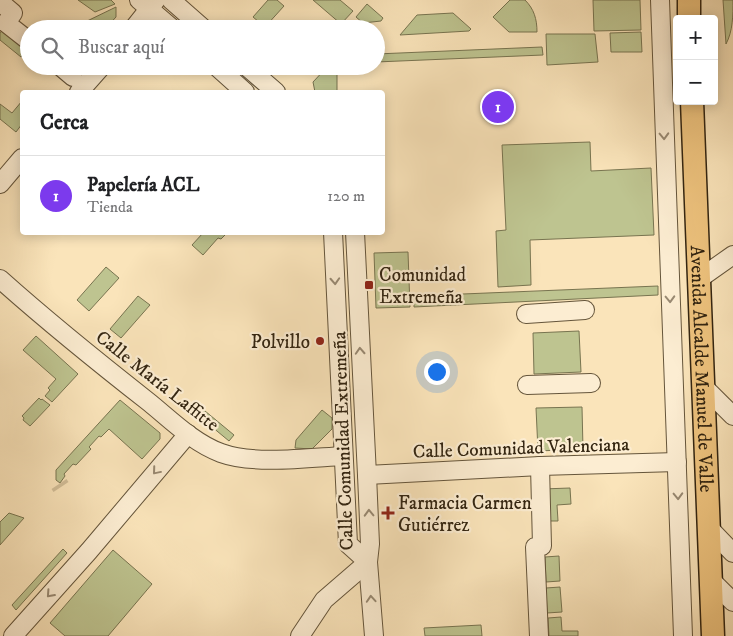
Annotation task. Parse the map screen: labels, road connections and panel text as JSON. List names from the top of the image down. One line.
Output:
{"streets":{"main road":["Avenida Alcalde Manuel de Valle"],"street":["Calle María Laffitte","Calle Comunidad Extremeña","Calle Comunidad Valenciana"]},"crossings":[["Calle María Laffitte","Calle Comunidad Extremeña"],["Calle Comunidad Extremeña","Calle Comunidad Valenciana"]],"places":{"transit":["Comunidad Extremeña"],"other":["Polvillo"],"health":["Farmacia Carmen Gutiérrez"]},"page":{"map_buttons":["+","−"],"search":"Buscar aquí","pins":"1","heading":"Cerca","list":[{"mark":"1","name":"Papelería ACL","note":"Tienda","value":"120 m"}]}}
